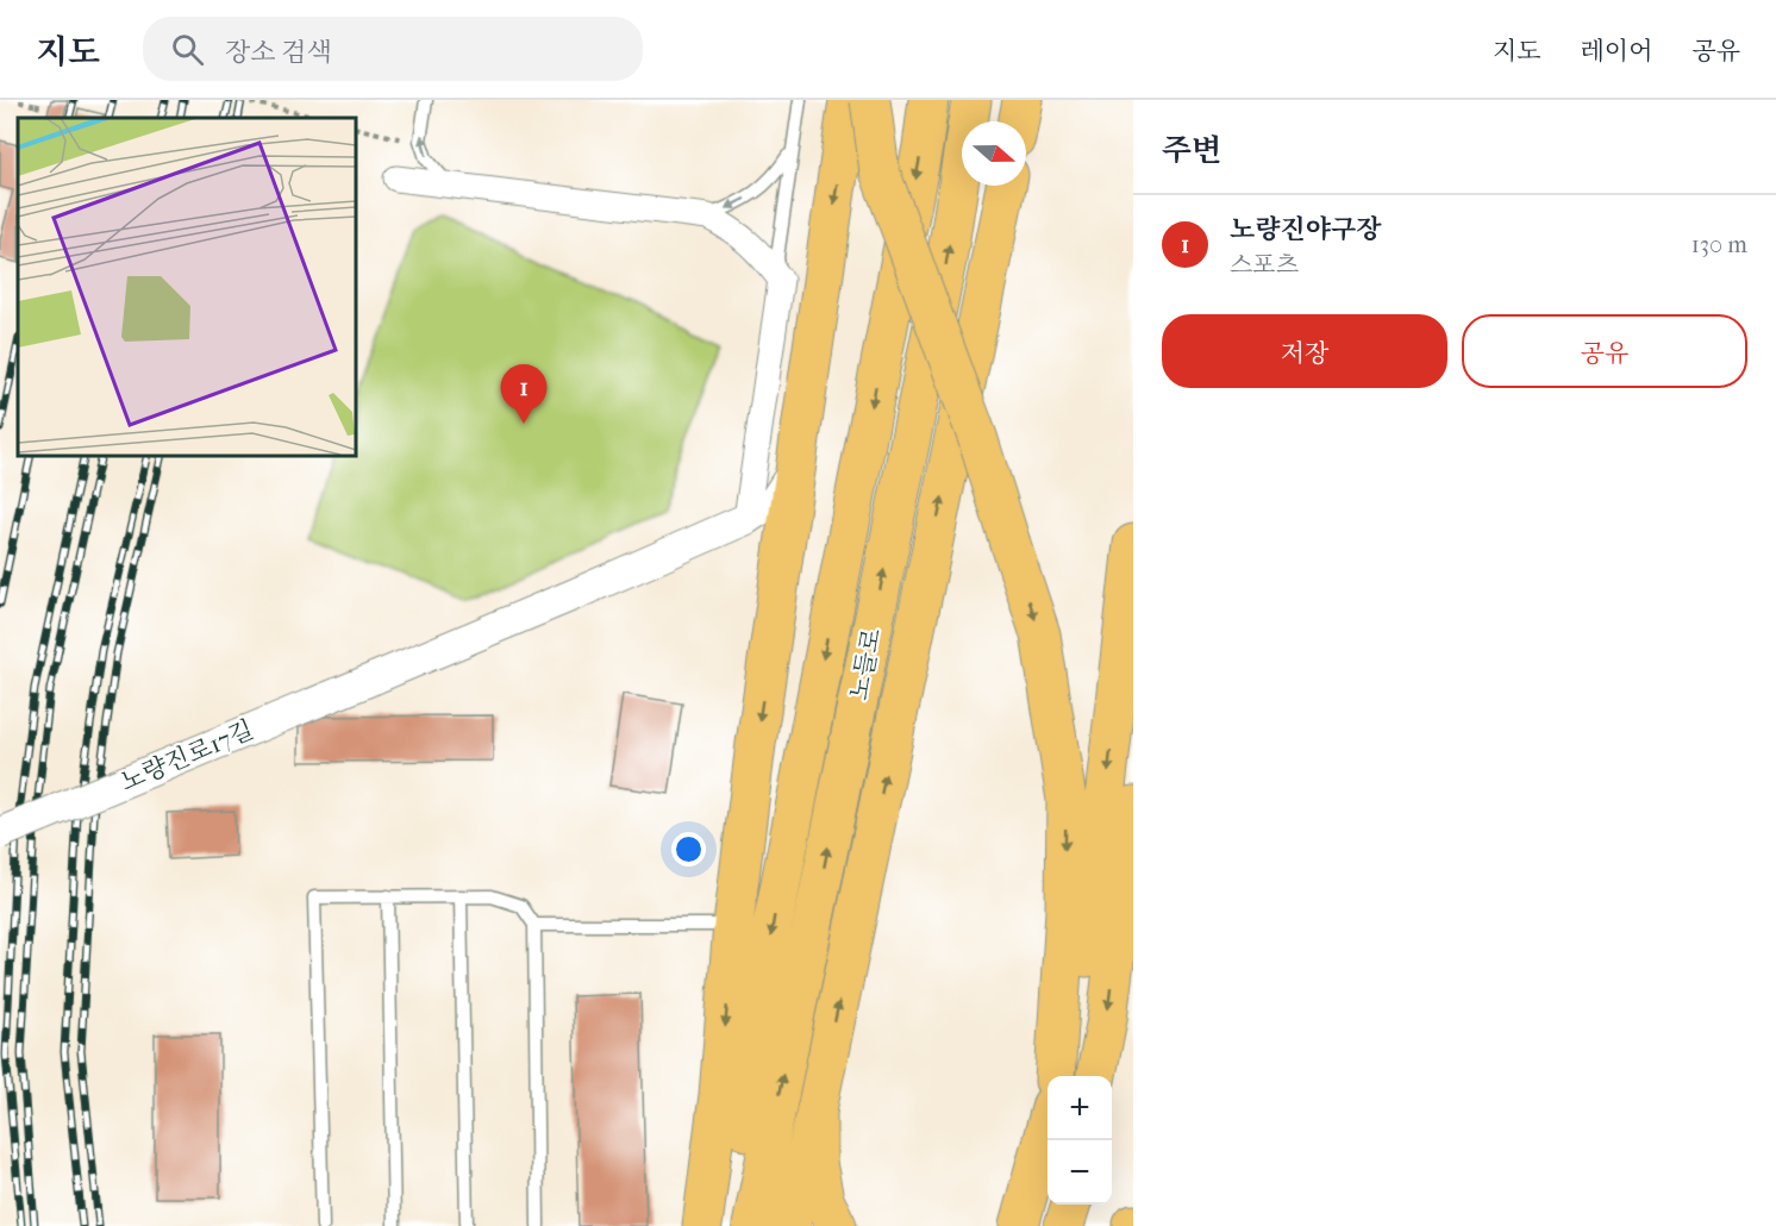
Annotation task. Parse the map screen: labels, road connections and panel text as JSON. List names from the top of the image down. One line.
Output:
{"streets":{"main road":["노들로"],"street":["노량진로17길"]},"north":"right","page":{"header":"지도","search":"장소 검색","nav":["지도","레이어","공유"],"heading":"주변","list":[{"mark":"1","name":"노량진야구장","note":"스포츠","value":"130 m"}],"buttons":["저장","공유"],"pins":"1","map_buttons":["+","−"]}}
